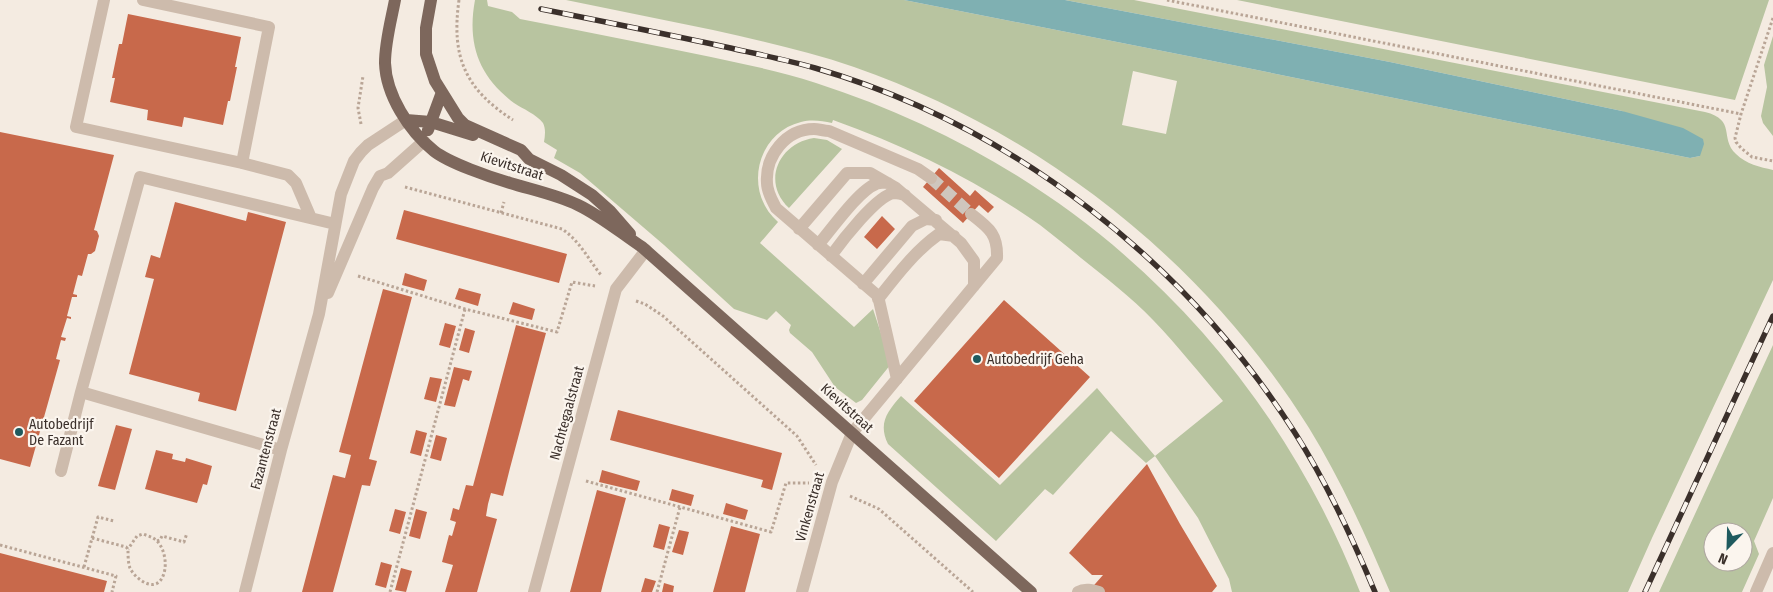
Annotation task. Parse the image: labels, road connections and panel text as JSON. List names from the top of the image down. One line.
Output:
{"streets":{"main road":["Kievitstraat"],"street":["Nachtegaalstraat","Fazantenstraat","Vinkenstraat"]},"crossings":[["Kievitstraat","Nachtegaalstraat"],["Kievitstraat","Fazantenstraat"],["Kievitstraat","Vinkenstraat"]],"places":["Autobedrijf Geha","Autobedrijf De Fazant"],"north":"bottom left"}
